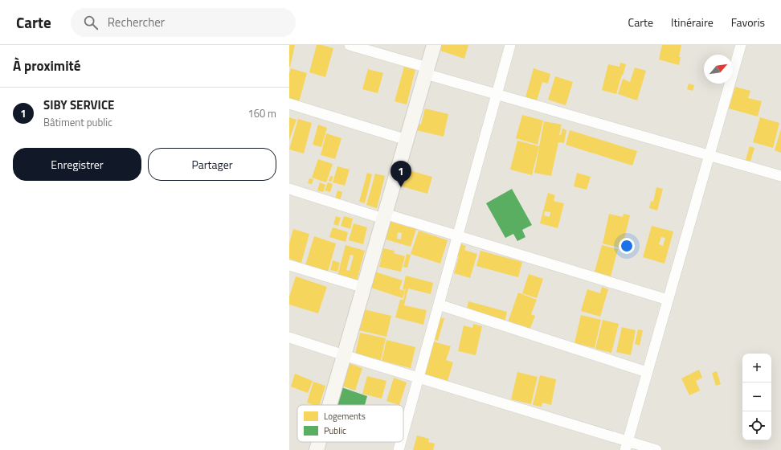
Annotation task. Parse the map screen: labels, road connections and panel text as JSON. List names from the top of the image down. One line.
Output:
{"legend":["Logements","Public"],"north":"top right","page":{"header":"Carte","search":"Rechercher","nav":["Carte","Itinéraire","Favoris"],"heading":"À proximité","list":[{"mark":"1","name":"SIBY SERVICE","note":"Bâtiment public","value":"160 m"}],"buttons":["Enregistrer","Partager"],"pins":"1","map_buttons":["+","−"]}}
